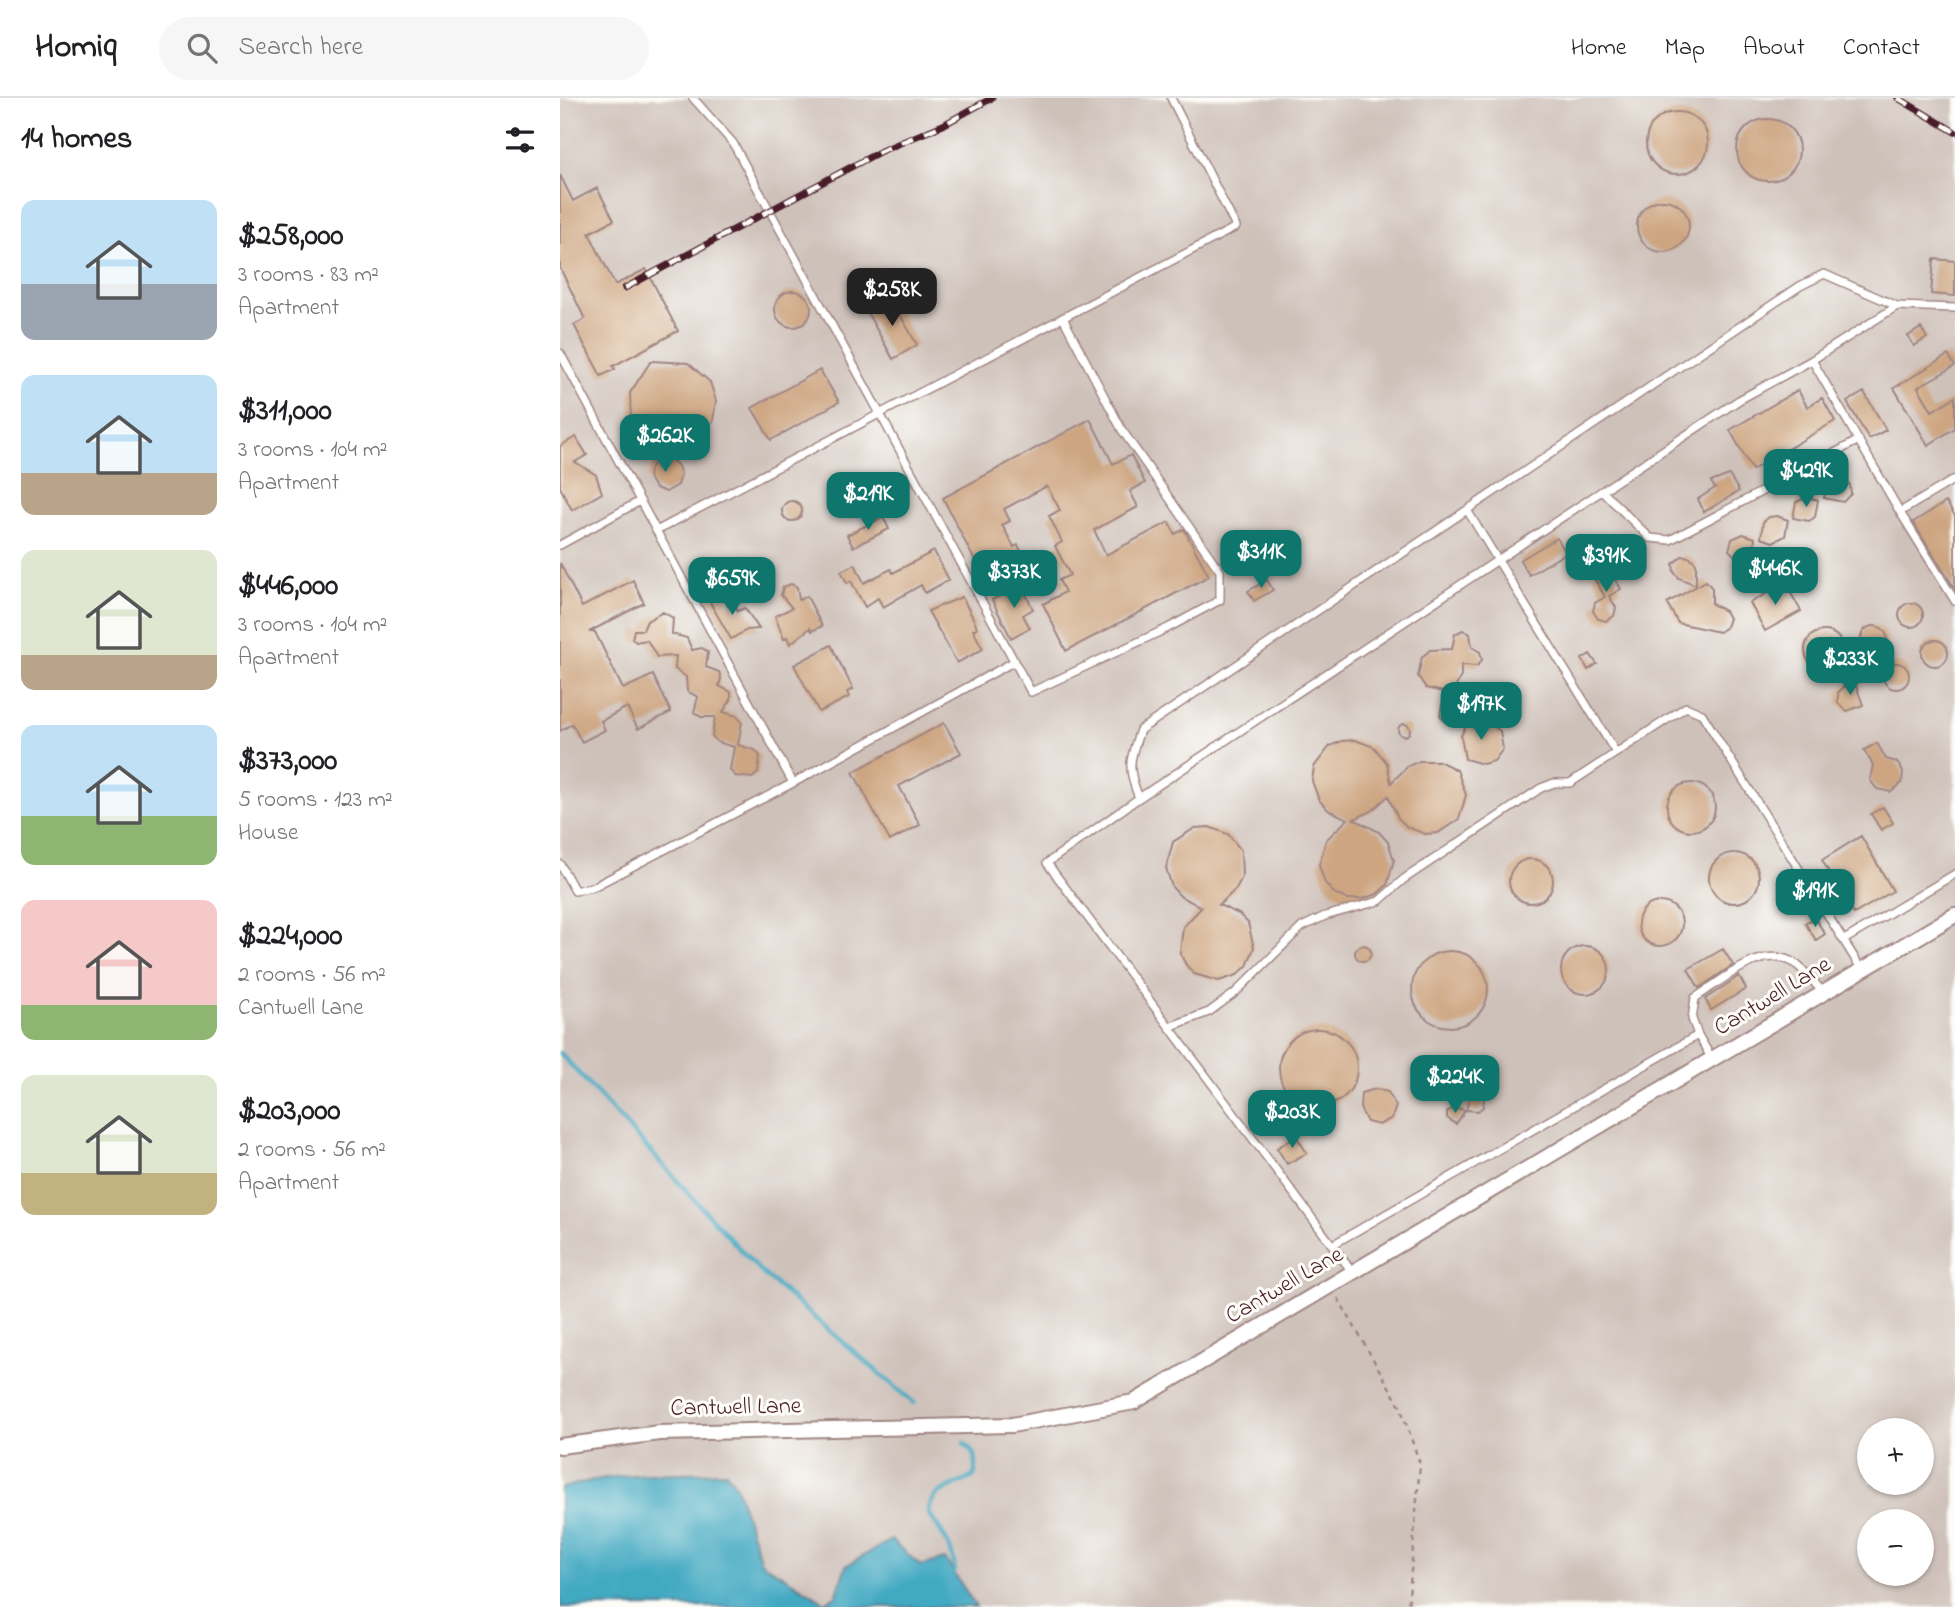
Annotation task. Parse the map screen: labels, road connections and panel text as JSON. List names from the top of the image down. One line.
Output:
{"streets":{"street":["Cantwell Lane"]},"page":{"header":"Homiq","search":"Search here","nav":["Home","Map","About","Contact"],"heading":"14 homes","list":[{"name":"$258,000","note":"3 rooms · 83 m² · Apartment"},{"name":"$311,000","note":"3 rooms · 104 m² · Apartment"},{"name":"$446,000","note":"3 rooms · 104 m² · Apartment"},{"name":"$373,000","note":"5 rooms · 123 m² · House"},{"name":"$224,000","note":"2 rooms · 56 m² · Cantwell Lane"},{"name":"$203,000","note":"2 rooms · 56 m² · Apartment"}],"price":["$258K","$262K","$429K","$219K","$311K","$391K","$446K","$373K","$659K","$233K","$197K","$191K","$224K","$203K"],"map_buttons":["+","−"]}}
